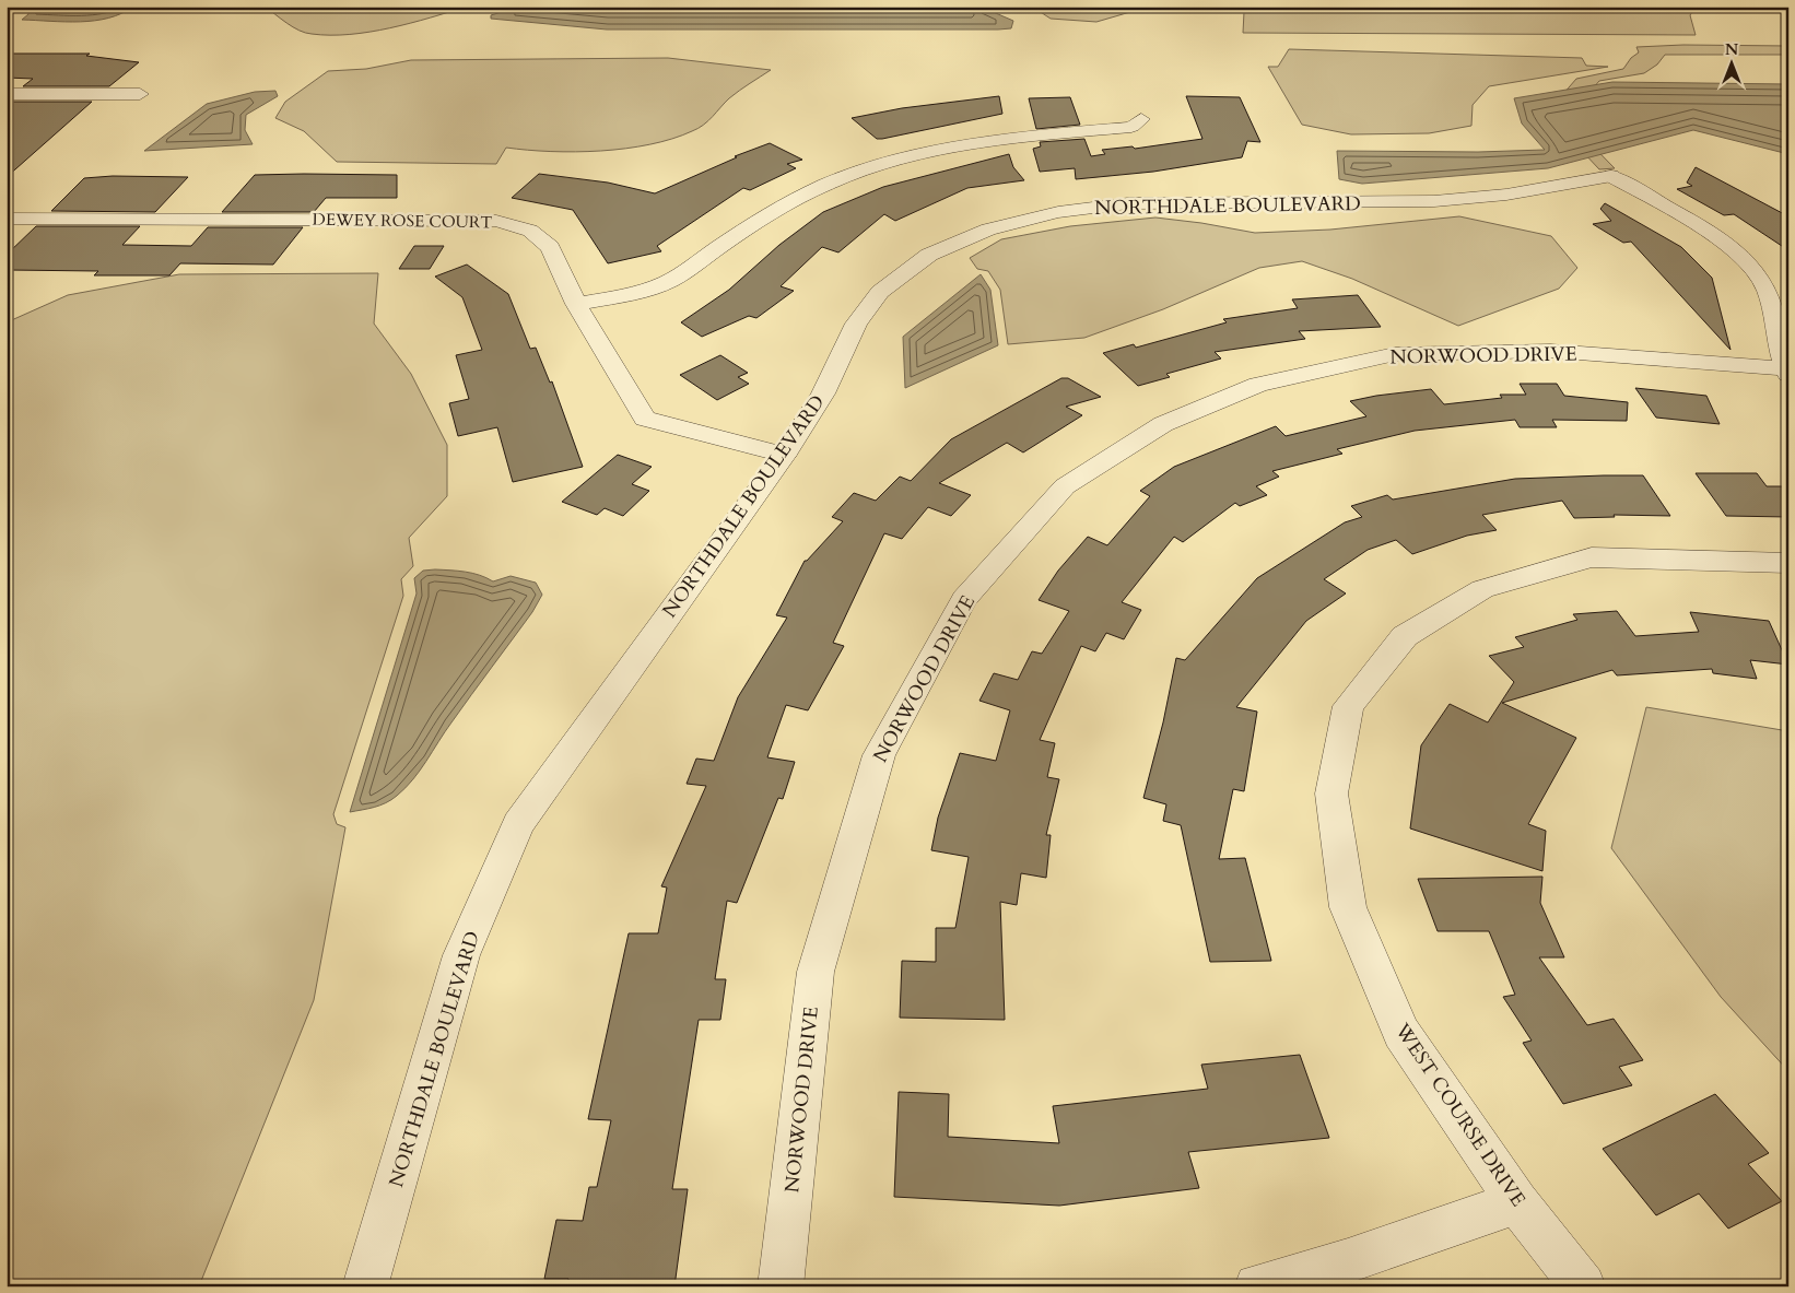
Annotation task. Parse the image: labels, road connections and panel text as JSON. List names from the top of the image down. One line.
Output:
{"streets":{"street":["NORTHDALE BOULEVARD","DEWEY ROSE COURT","NORWOOD DRIVE","WEST COURSE DRIVE"]},"crossings":[["NORTHDALE BOULEVARD","DEWEY ROSE COURT"],["NORTHDALE BOULEVARD","NORWOOD DRIVE"]],"north":"top"}
